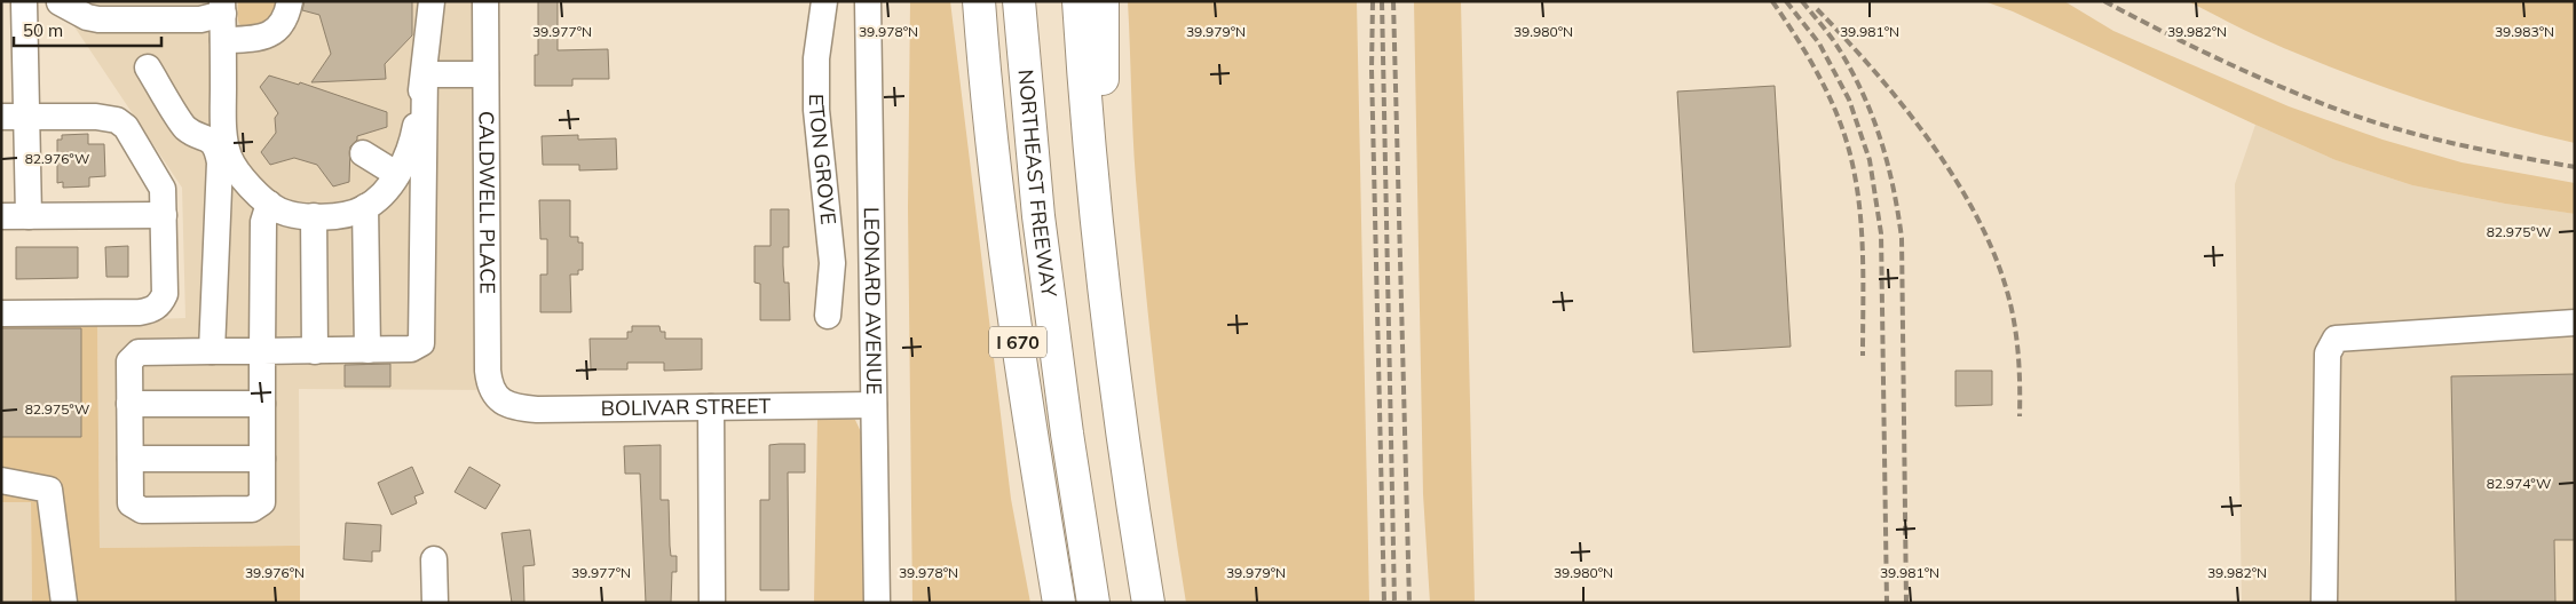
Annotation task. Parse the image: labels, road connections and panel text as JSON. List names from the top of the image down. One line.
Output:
{"streets":{"highway":["NORTHEAST FREEWAY","I 670"],"street":["ETON GROVE","CALDWELL PLACE","LEONARD AVENUE","BOLIVAR STREET"]},"crossings":[["CALDWELL PLACE","BOLIVAR STREET"],["LEONARD AVENUE","BOLIVAR STREET"]],"scale_bar":"50 m","coordinates":["39.977°N","39.978°N","39.979°N","39.980°N","39.981°N","39.982°N","39.983°N","82.976°W","82.975°W","82.974°W","39.976°N"]}
